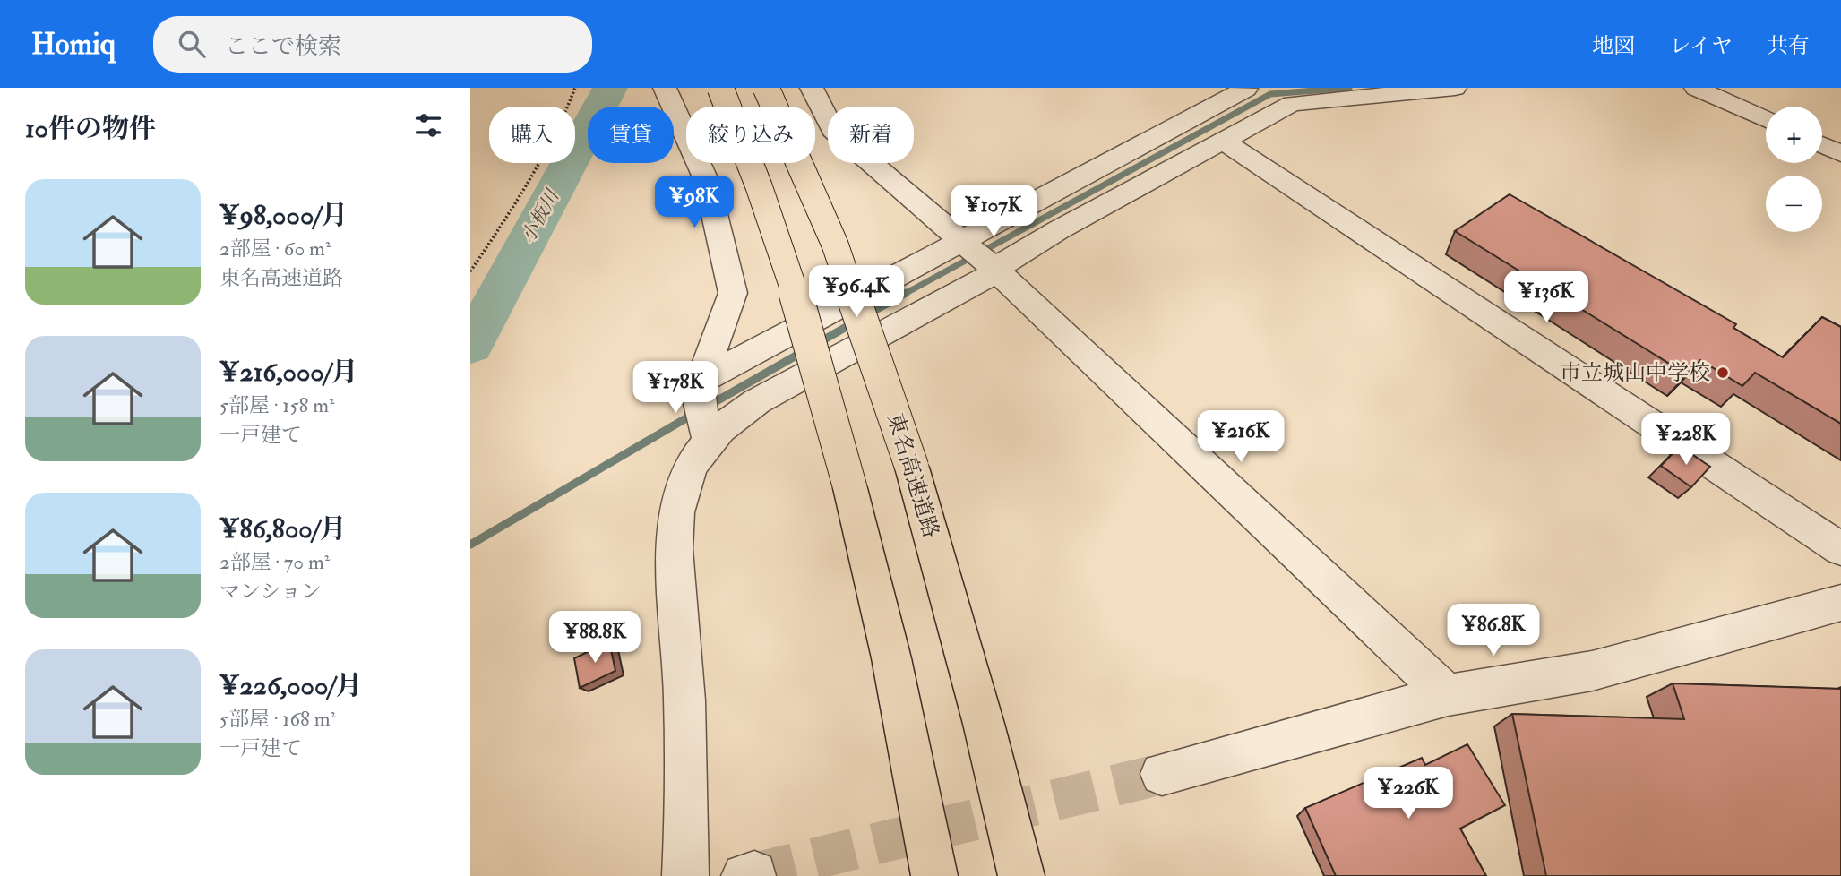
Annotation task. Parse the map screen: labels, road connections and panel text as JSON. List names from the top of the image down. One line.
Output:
{"streets":{"highway":["東名高速道路"]},"water":["小板川"],"places":["市立城山中学校"],"page":{"header":"Homiq","search":"ここで検索","nav":["地図","レイヤ","共有"],"heading":"10件の物件","map_buttons":["+","−"],"chip":["購入","賃貸","絞り込み","新着"],"list":[{"name":"¥98,000/月","note":"2部屋 · 60 m² · 東名高速道路"},{"name":"¥216,000/月","note":"5部屋 · 158 m² · 一戸建て"},{"name":"¥86,800/月","note":"2部屋 · 70 m² · マンション"},{"name":"¥226,000/月","note":"5部屋 · 168 m² · 一戸建て"}],"price":["¥98K","¥107K","¥96.4K","¥136K","¥178K","¥216K","¥228K","¥86.8K","¥88.8K","¥226K"]}}
